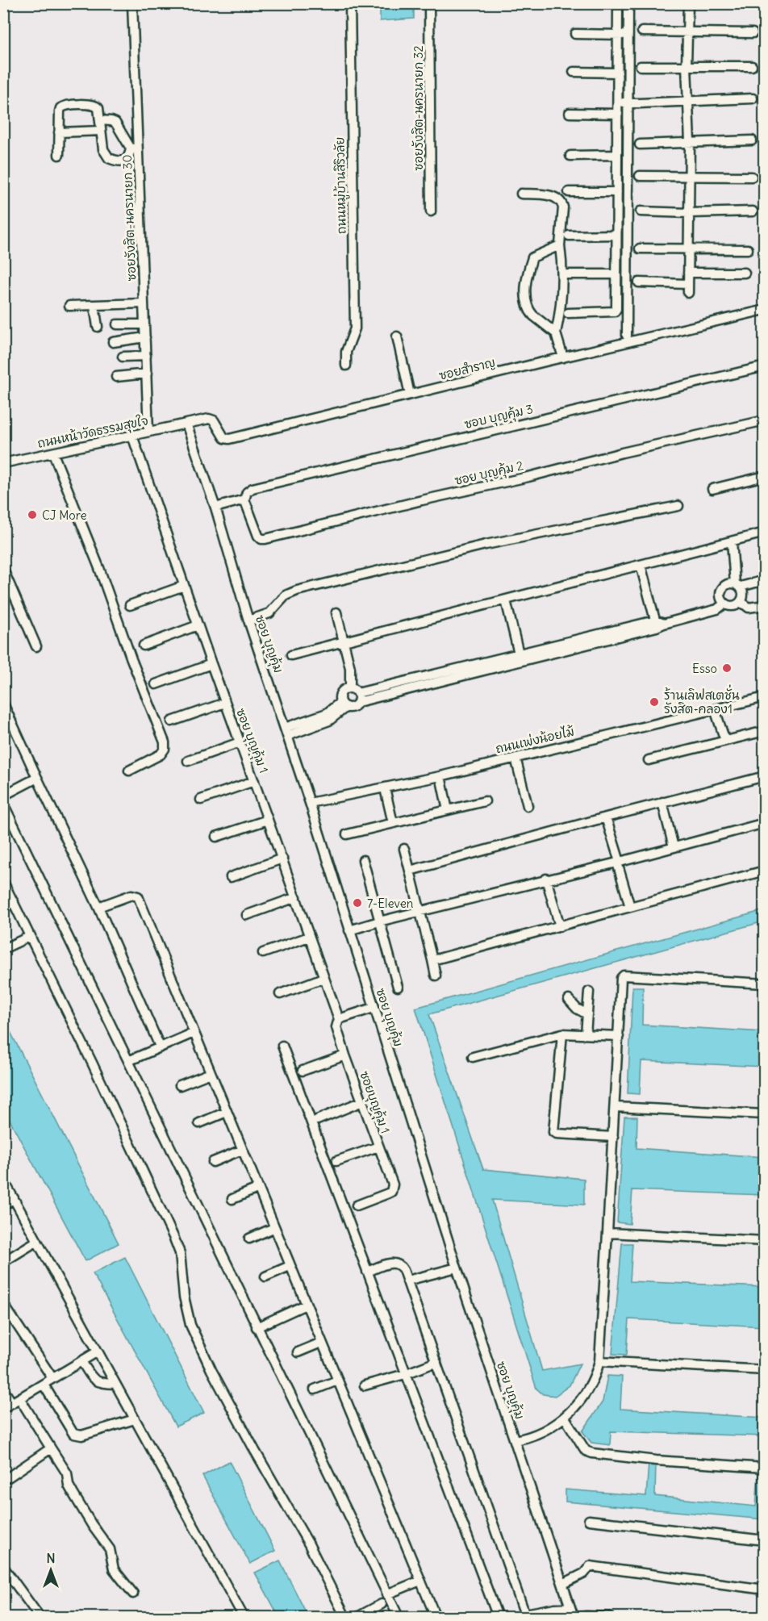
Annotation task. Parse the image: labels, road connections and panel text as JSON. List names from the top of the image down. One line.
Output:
{"streets":{"street":["ซอยรังสิต-นครนายก 32","ถนนหมู่บ้านสิริวลัย","ซอยรังสิต-นครนายก 30","ซอยสำราญ","ซอบ บุญคุ้ม 3","ถนนหน้าวัดธรรมสุขใจ","ซอย บุญคุ้ม 2","ซอย บุญคุ้ม","ถนนเพ่งน้อยไม้","ซอย บุญคุ้ม 1","ซอยบุญคุ้ม 1"]},"crossings":[["ซอยรังสิต-นครนายก 30","ถนนหน้าวัดธรรมสุขใจ"],["ซอยสำราญ","ถนนหน้าวัดธรรมสุขใจ"],["ซอยสำราญ","ซอย บุญคุ้ม"],["ซอบ บุญคุ้ม 3","ซอย บุญคุ้ม 2"],["ถนนหน้าวัดธรรมสุขใจ","ซอย บุญคุ้ม"],["ถนนหน้าวัดธรรมสุขใจ","ซอย บุญคุ้ม 1"],["ซอย บุญคุ้ม","ถนนเพ่งน้อยไม้"],["ซอย บุญคุ้ม 1","ซอยบุญคุ้ม 1"]],"places":["CJ More","Esso","ร้านเลิฟสเตชั่น รังสิต-คลอง1","7-Eleven"],"north":"top"}
